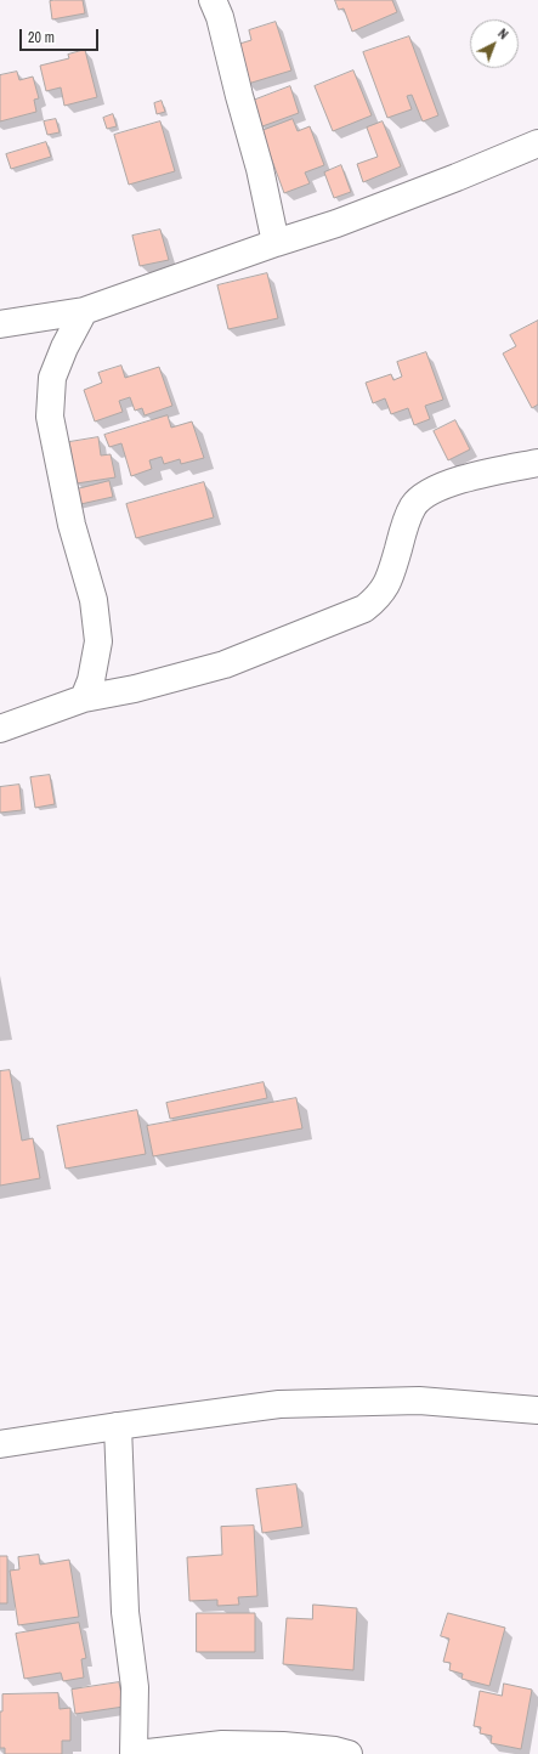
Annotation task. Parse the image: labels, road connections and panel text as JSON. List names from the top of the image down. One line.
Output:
{"scale_bar":"20 m","north":"top right"}
